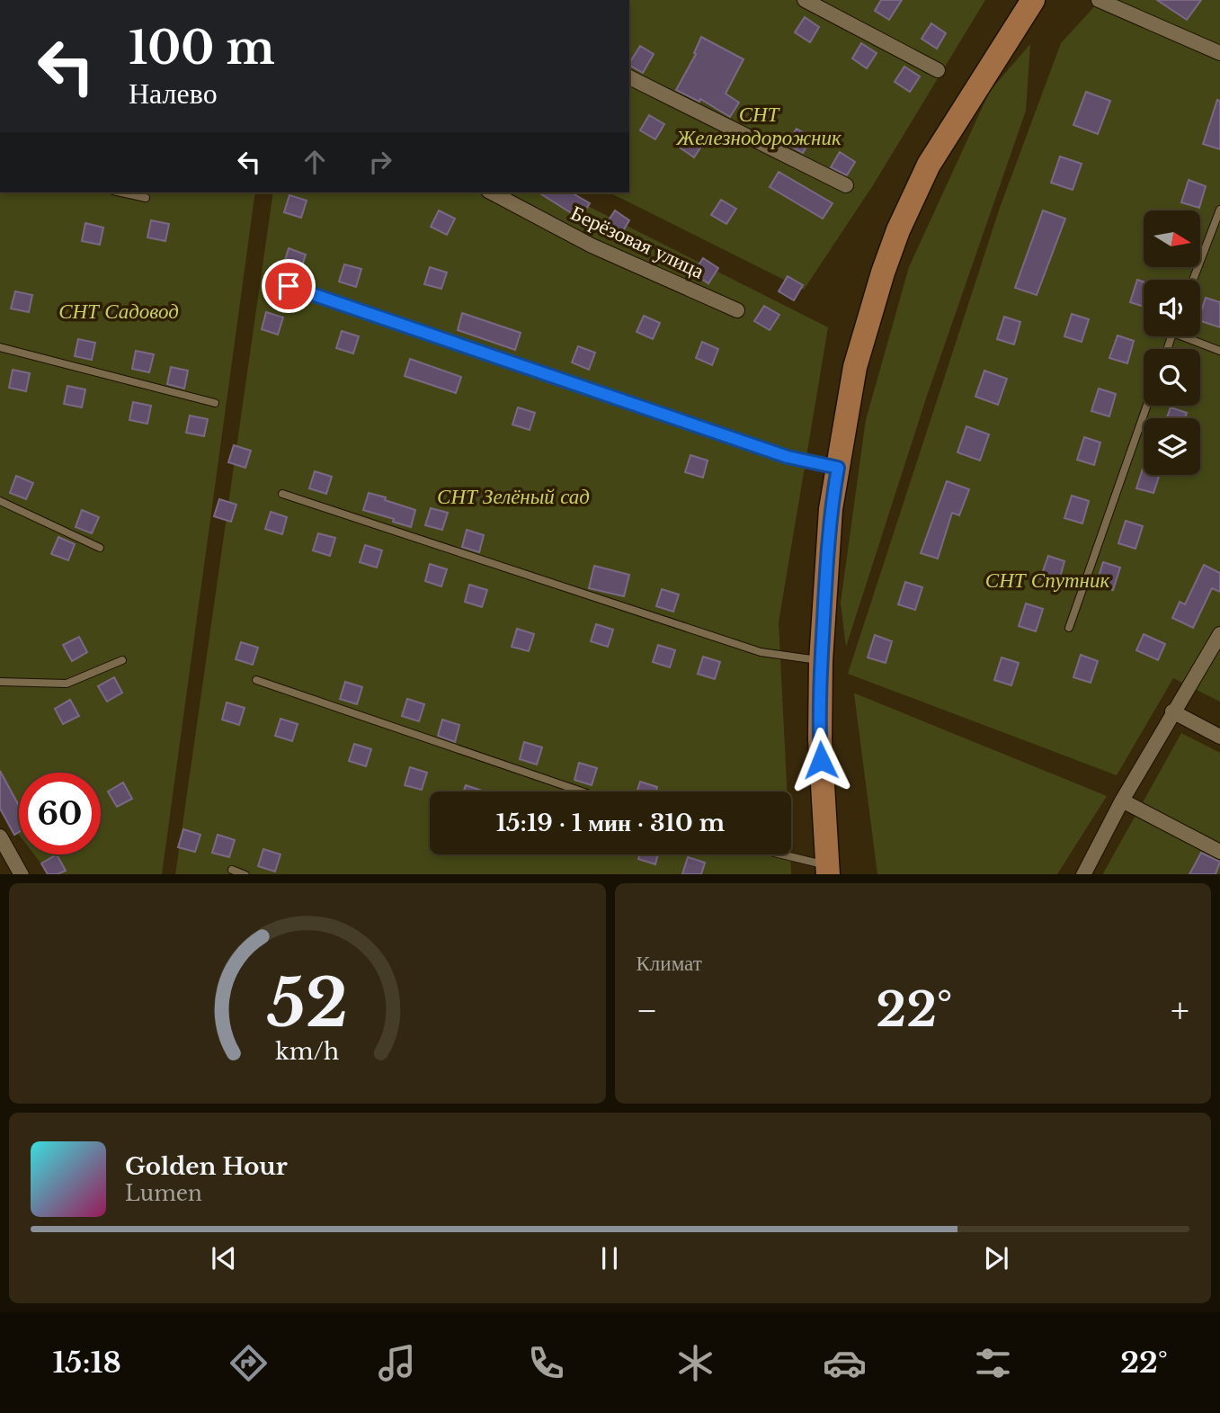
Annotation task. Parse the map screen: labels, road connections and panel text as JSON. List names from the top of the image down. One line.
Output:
{"streets":{"street":["Берёзовая улица"]},"parks":["СНТ Железнодорожник","СНТ Садовод","СНТ Зелёный сад","СНТ Спутник"],"north":"right","page":{"turn":["100 m","Налево"],"limit":"60","trip":"15:19 · 1 мин · 310 m","tile":"Климат","heat":["−","22°","+"],"song":["Golden Hour","Lumen"],"tabs":["15:18","22°"],"gauge":["52","km/h"]}}
